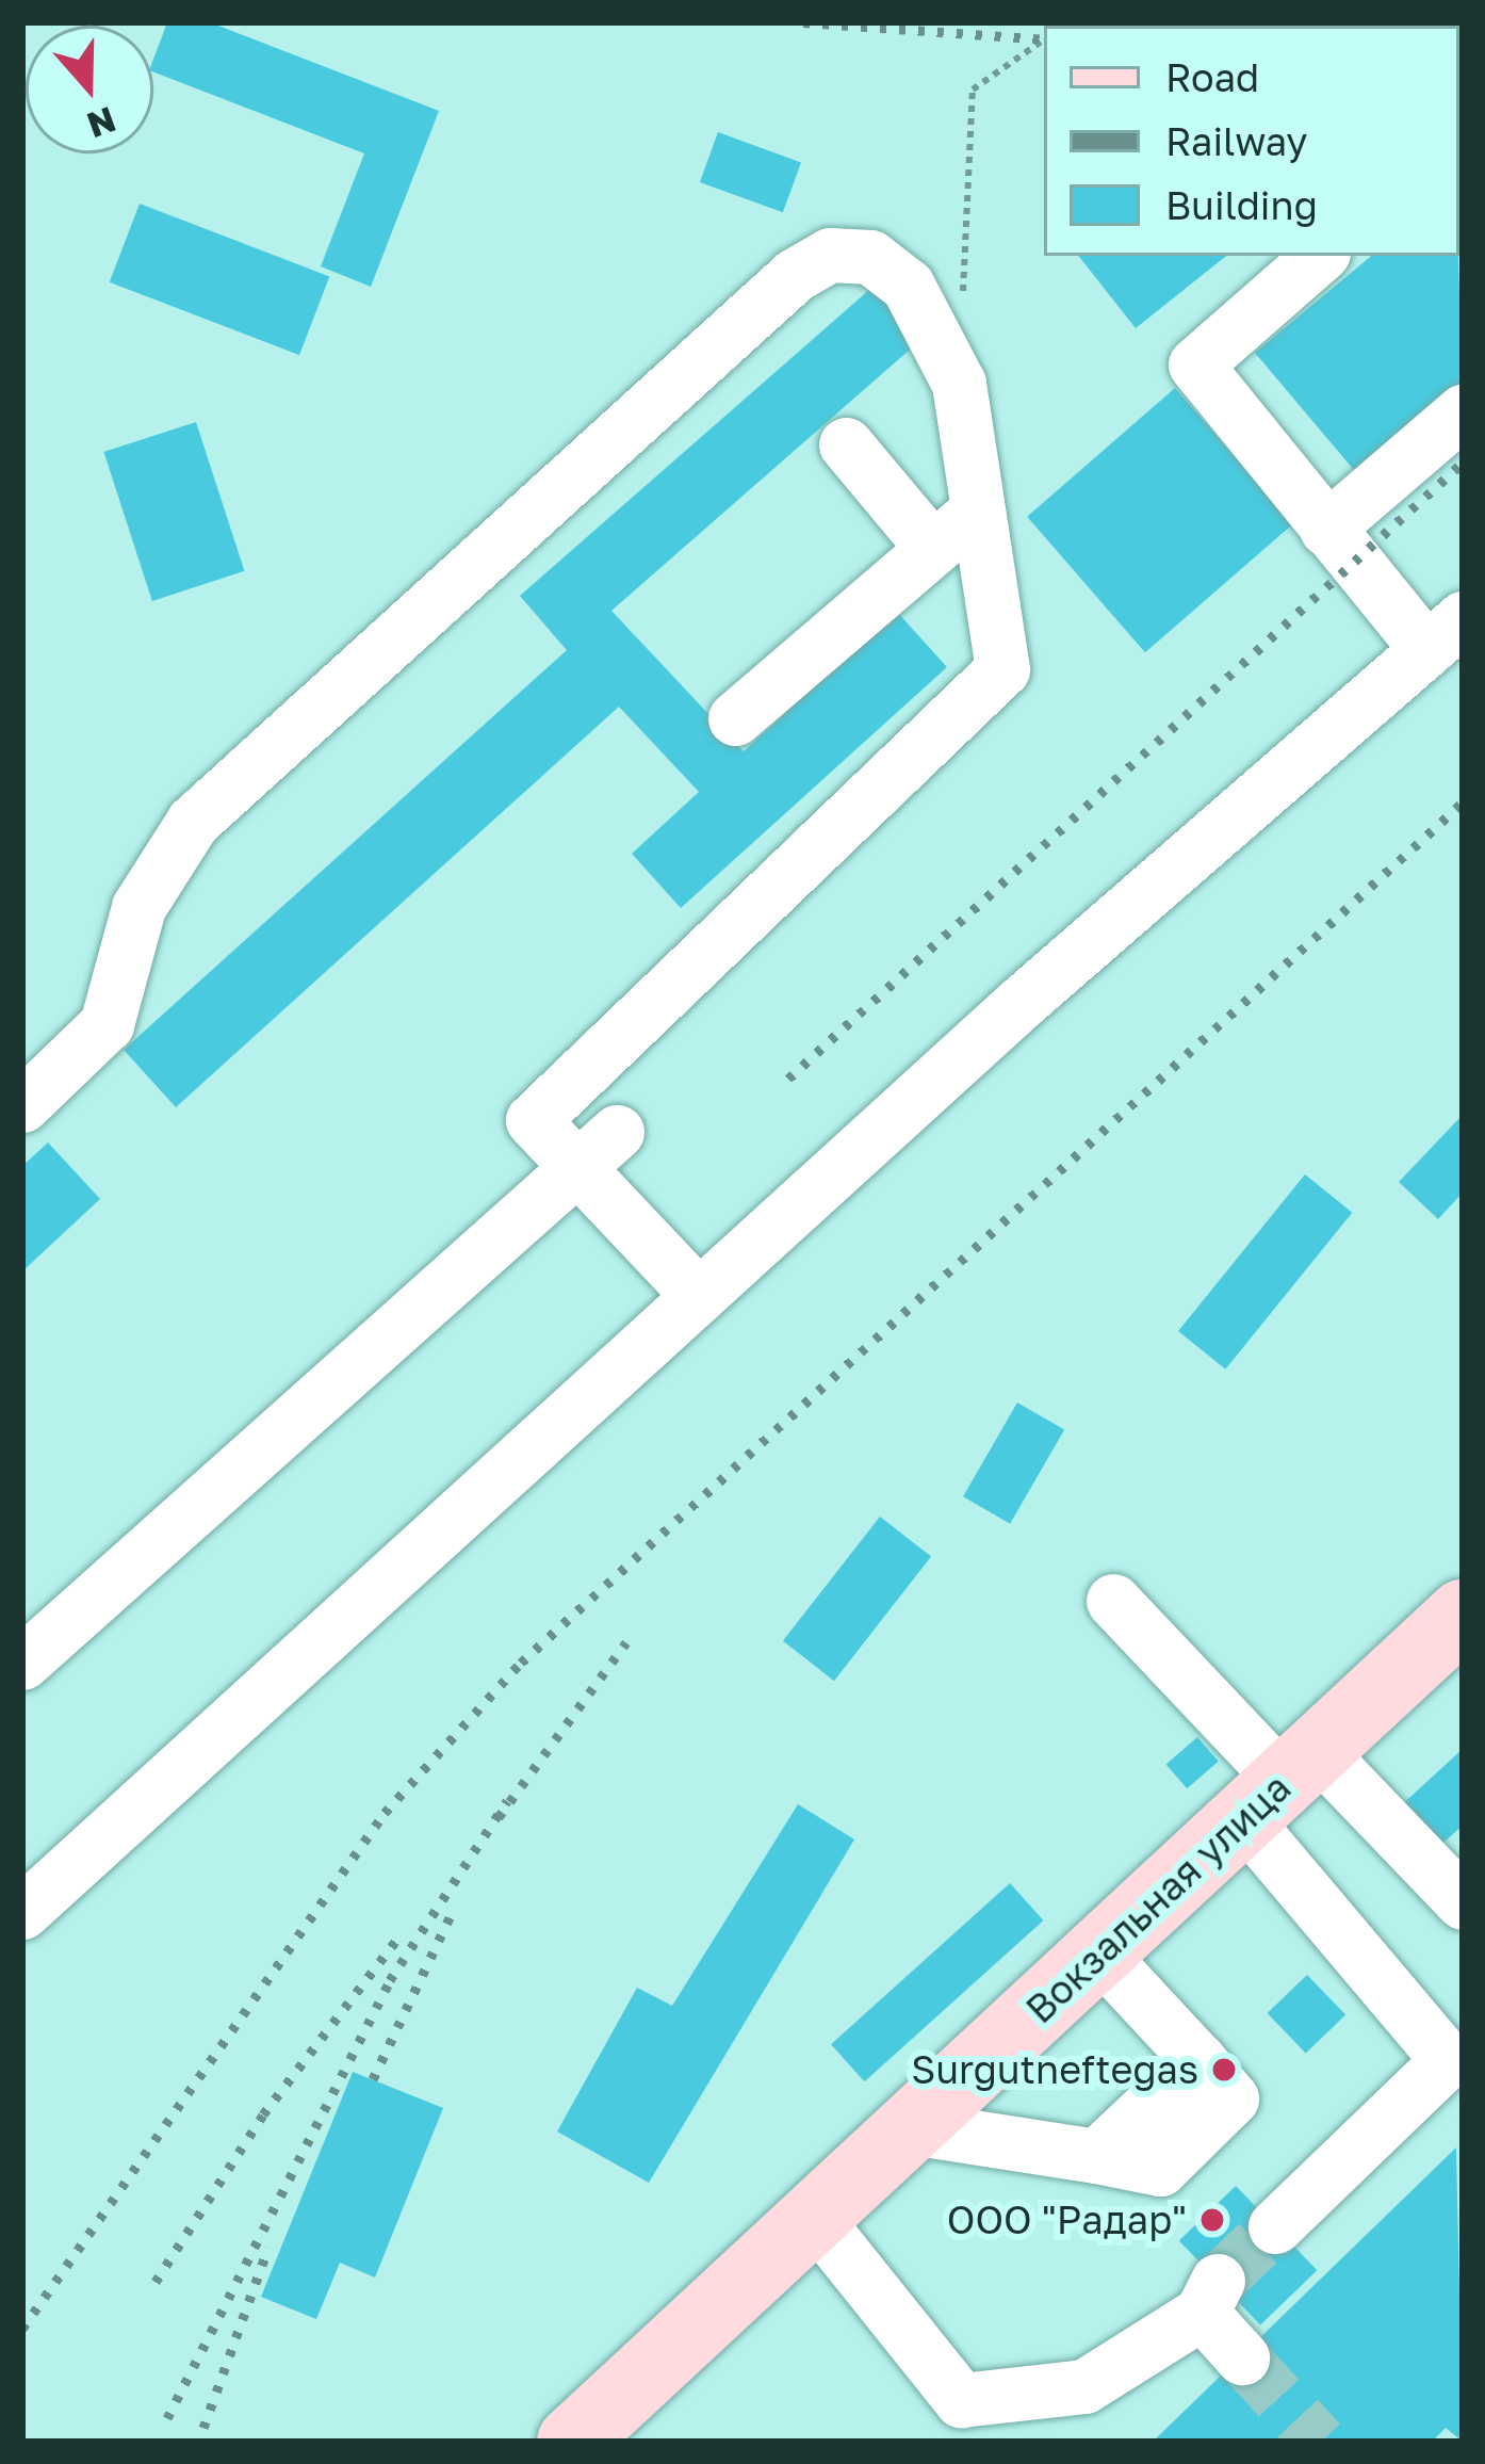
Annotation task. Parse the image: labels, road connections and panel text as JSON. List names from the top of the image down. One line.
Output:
{"streets":{"main road":["Вокзальная улица"]},"places":["Surgutneftegas","ООО \"Радар\""],"legend":["Road","Railway","Building"],"north":"bottom"}
